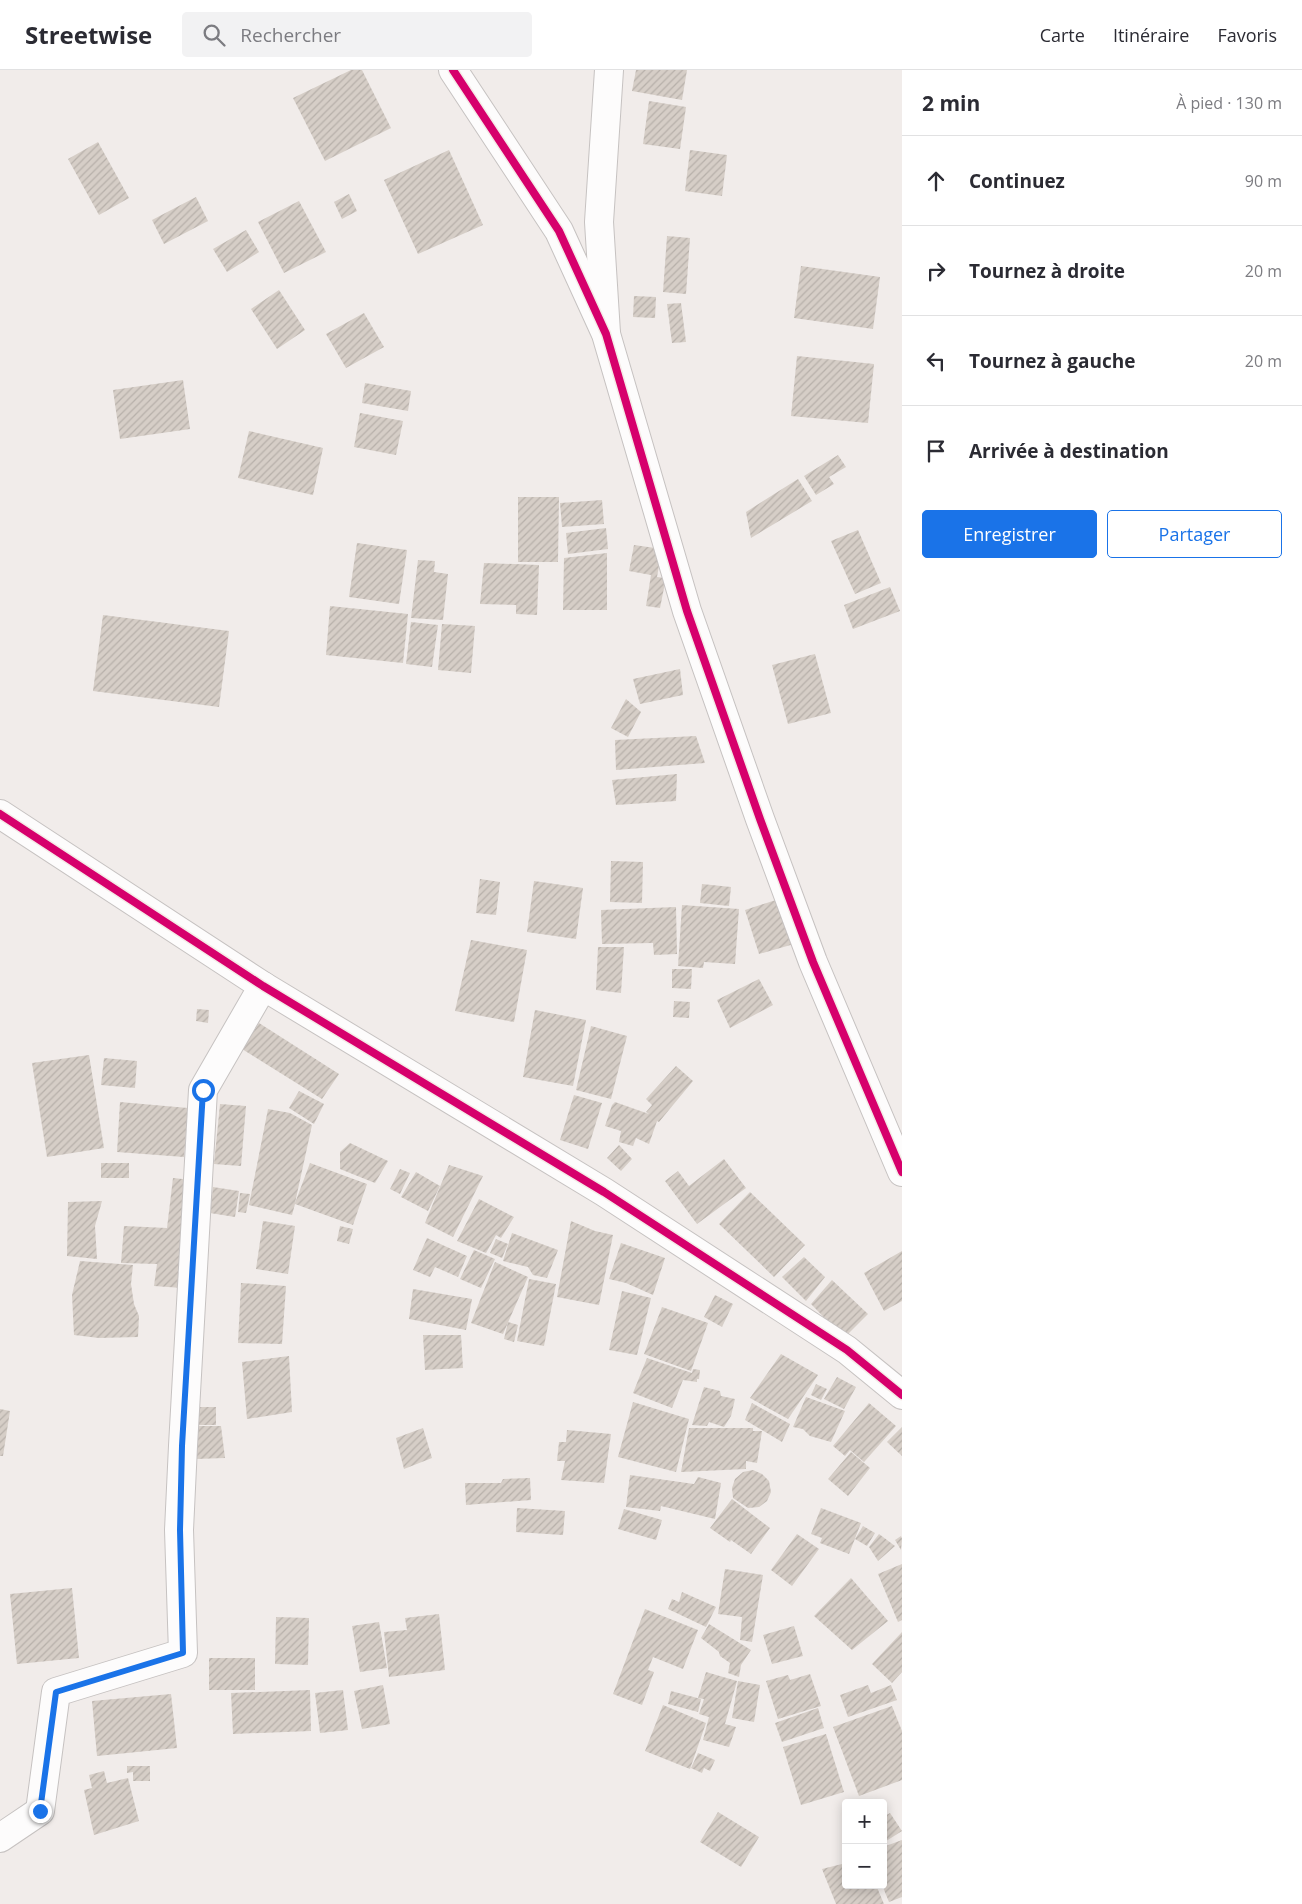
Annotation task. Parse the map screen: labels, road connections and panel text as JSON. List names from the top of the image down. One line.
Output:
{"page":{"header":"Streetwise","search":"Rechercher","nav":["Carte","Itinéraire","Favoris"],"heading":["2 min","À pied · 130 m"],"list":[["Continuez","90 m"],["Tournez à droite","20 m"],["Tournez à gauche","20 m"],"Arrivée à destination"],"buttons":["Enregistrer","Partager"],"map_buttons":["+","−"]}}
